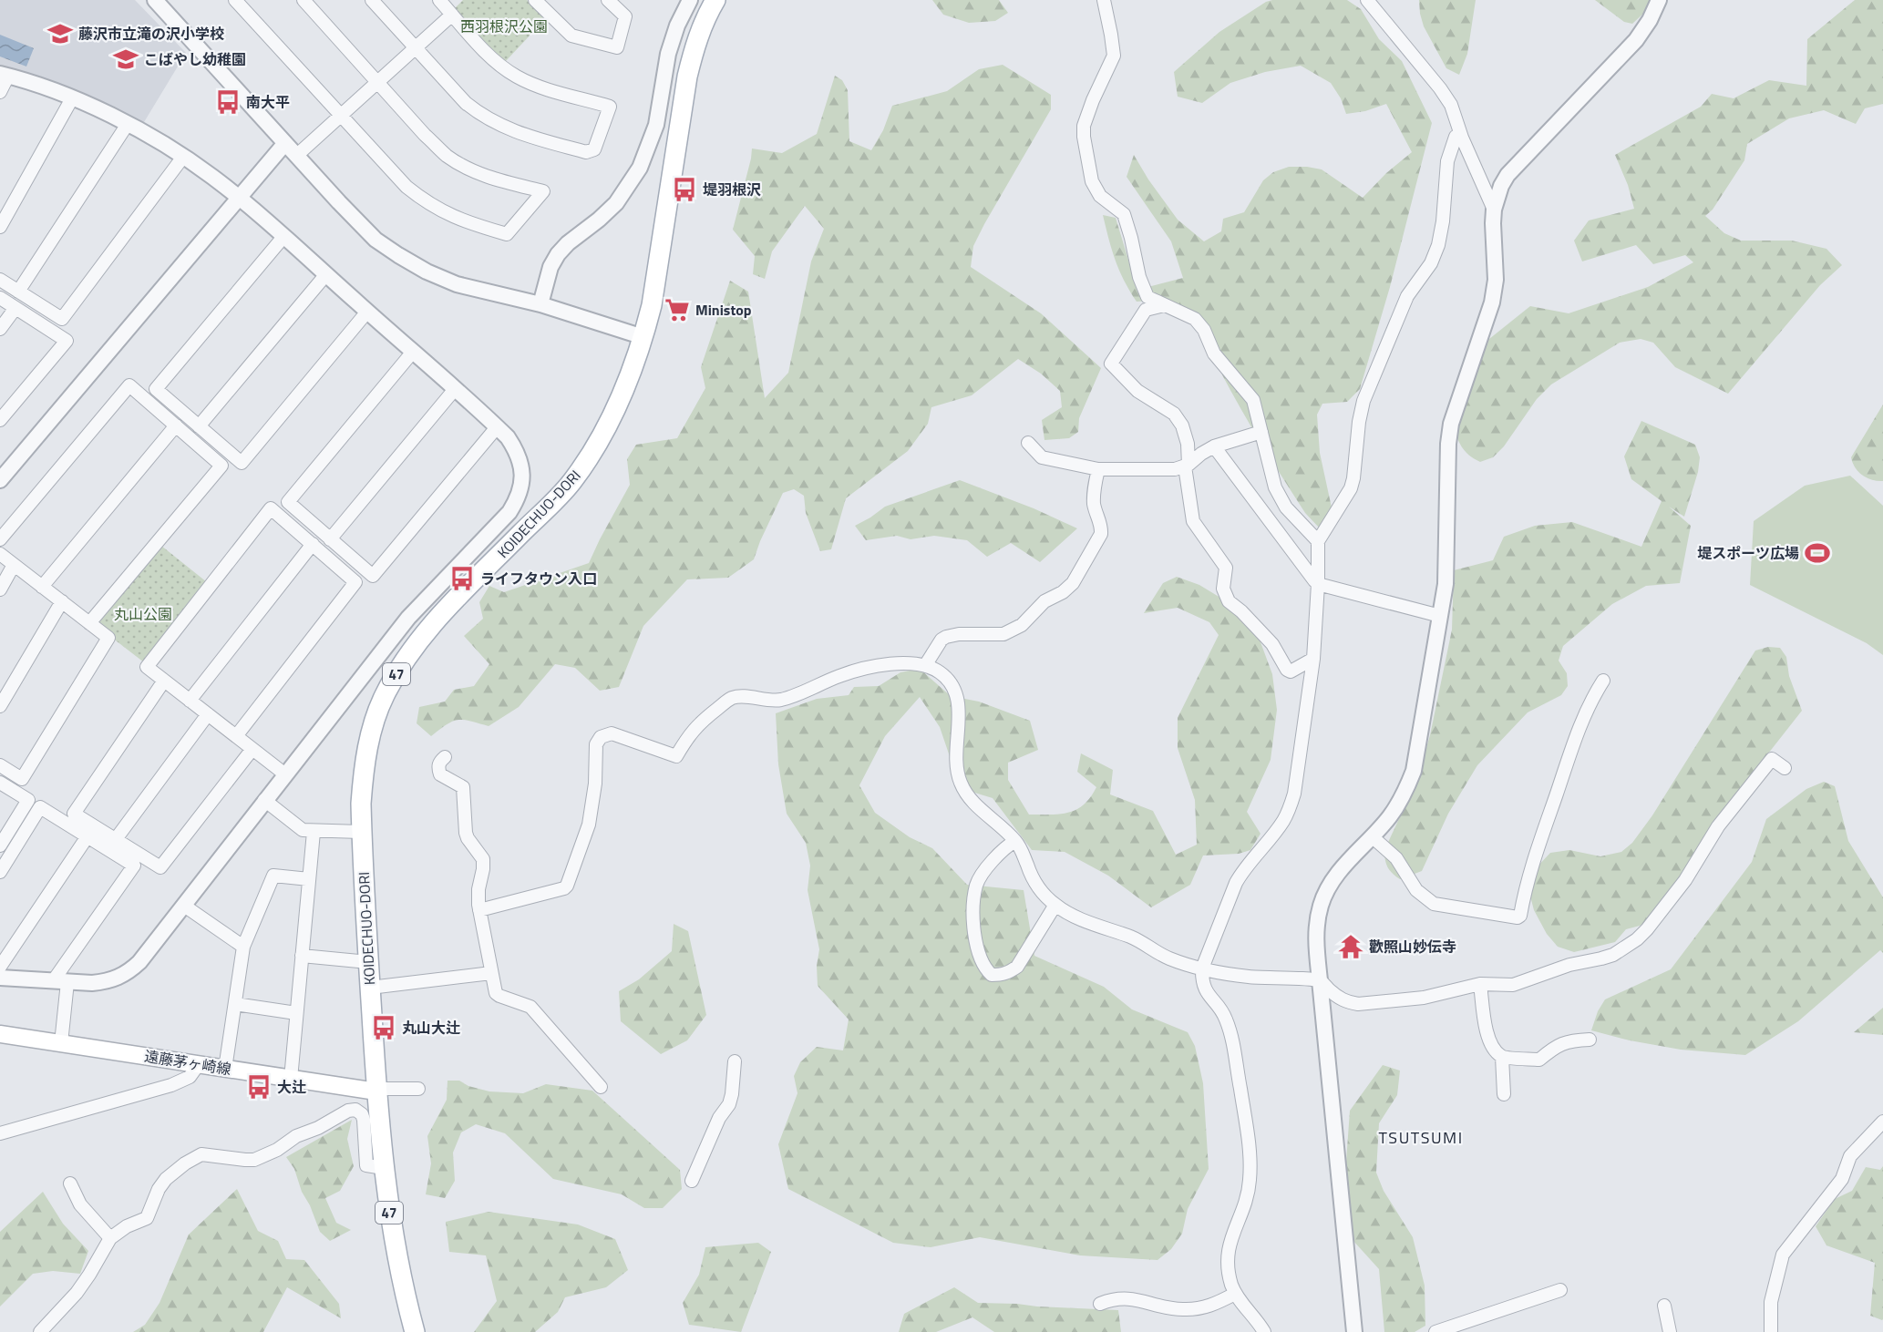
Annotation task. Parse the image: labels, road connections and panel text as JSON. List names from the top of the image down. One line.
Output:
{"streets":{"main road":["KOIDECHUO-DORI","47","遠藤茅ヶ崎線"]},"crossings":[["KOIDECHUO-DORI","遠藤茅ヶ崎線"]],"districts":["TSUTSUMI"],"parks":["西羽根沢公園","丸山公園"],"places":{"school or university":["藤沢市立滝の沢小学校","こばやし幼稚園"],"bus stop":["南大平","堤羽根沢","ライフタウン入口","丸山大辻","大辻"],"supermarket":["Ministop"],"sports":["堤スポーツ広場"],"temple":["歡照山妙伝寺"]}}
